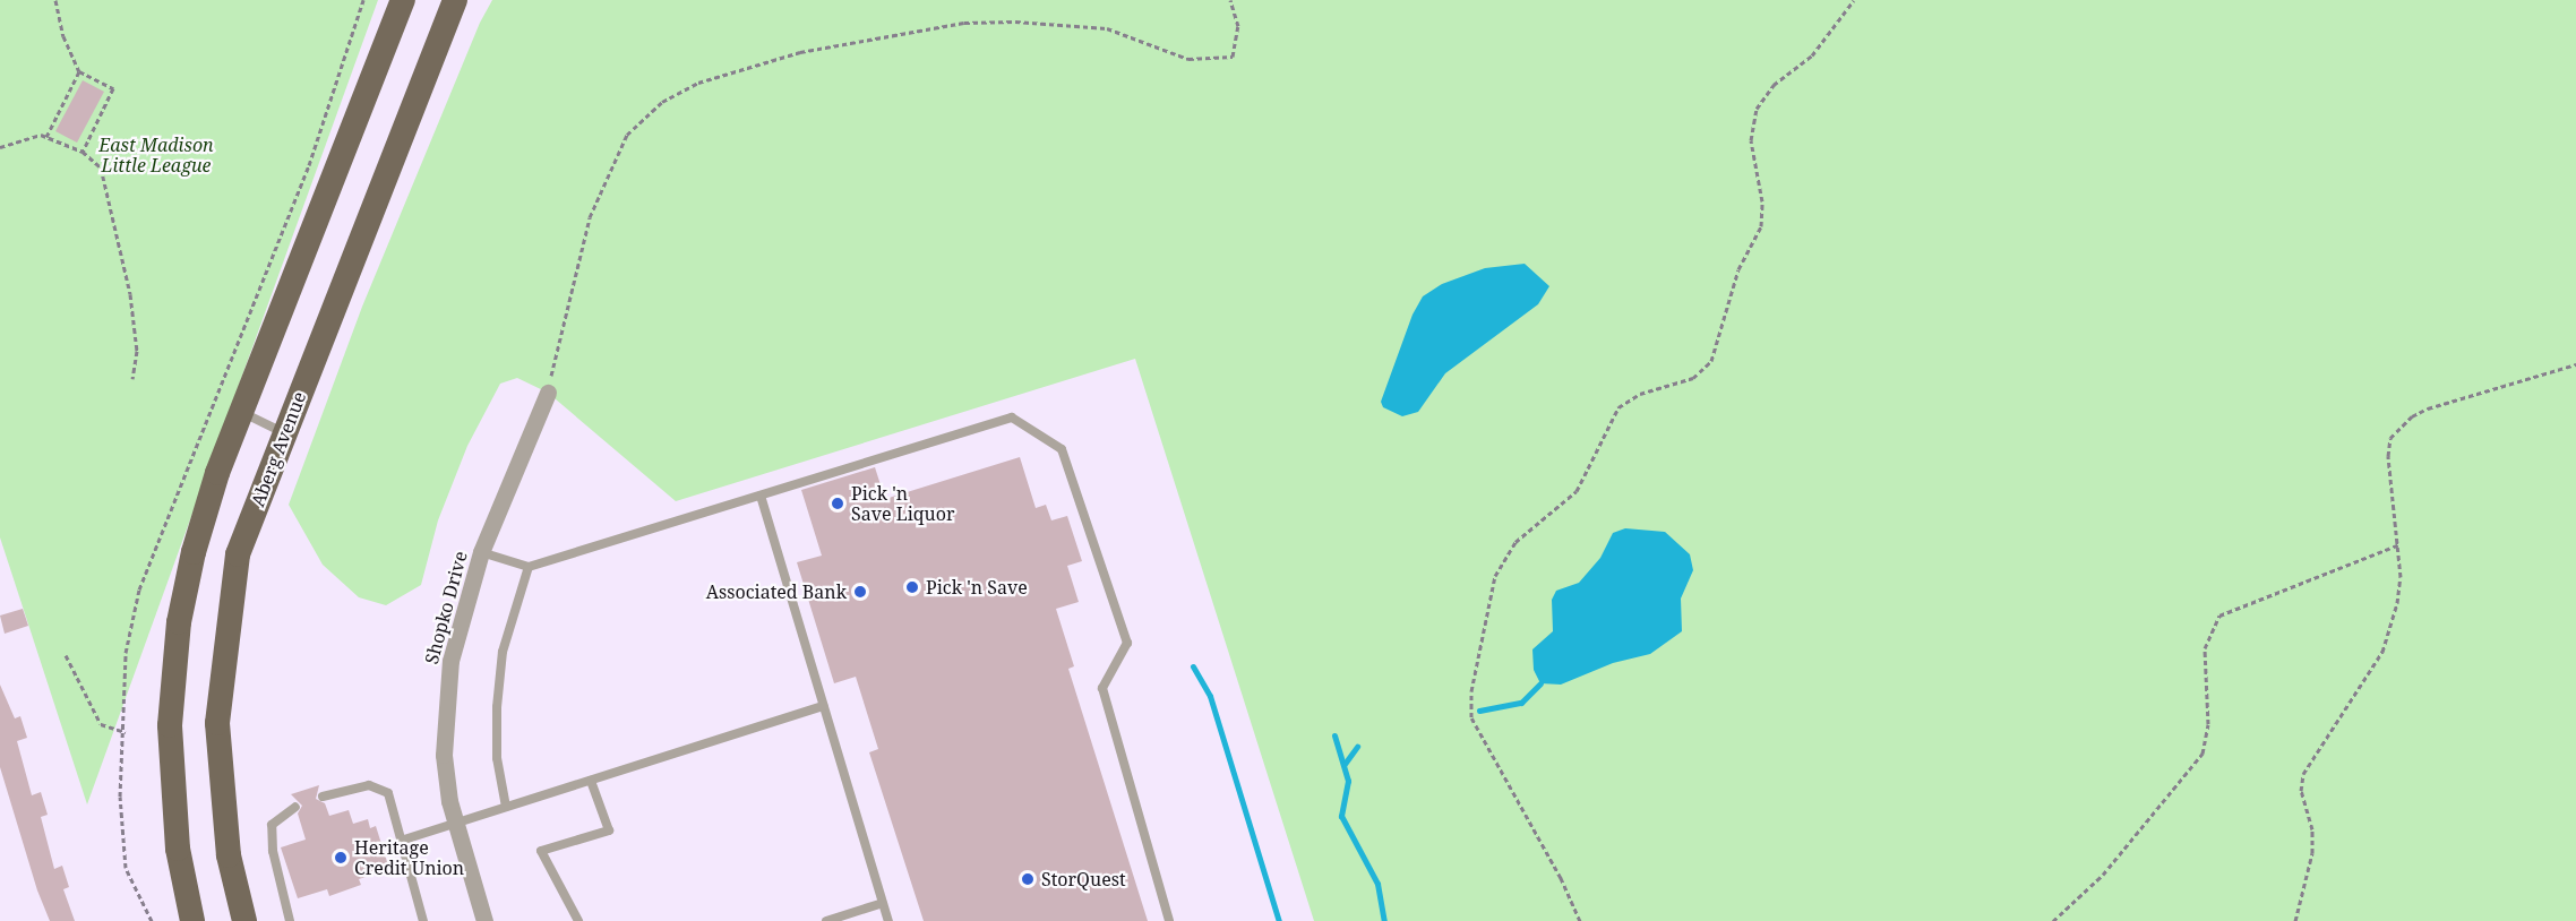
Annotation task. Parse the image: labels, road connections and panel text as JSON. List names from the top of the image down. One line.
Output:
{"streets":{"main road":["Aberg Avenue"],"street":["Shopko Drive"]},"parks":["East Madison Little League"],"places":["Pick 'n Save Liquor","Pick 'n Save","Associated Bank","Heritage Credit Union","StorQuest"]}
